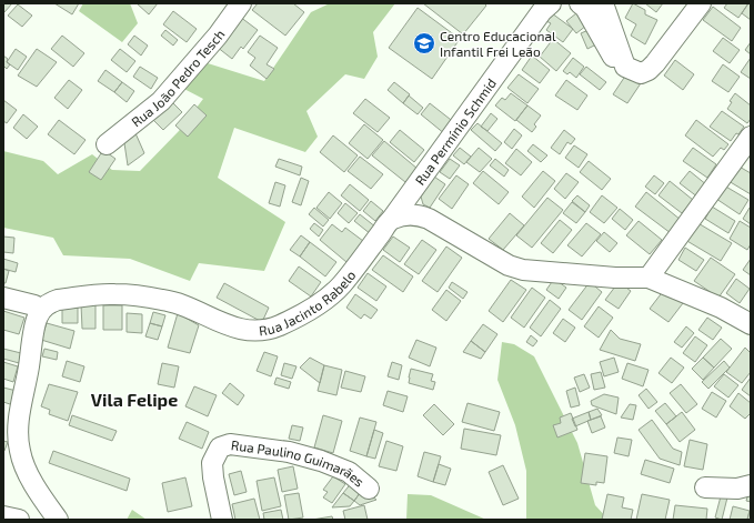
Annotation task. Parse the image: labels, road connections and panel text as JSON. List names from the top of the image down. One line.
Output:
{"streets":{"street":["Rua João Pedro Tesch","Rua Permínio Schmid","Rua Jacinto Rabelo","Rua Paulino Guimarães"]},"crossings":[["Rua Permínio Schmid","Rua Jacinto Rabelo"]],"districts":["Vila Felipe"],"places":{"school or university":["Centro Educacional Infantil Frei Leão"]}}
